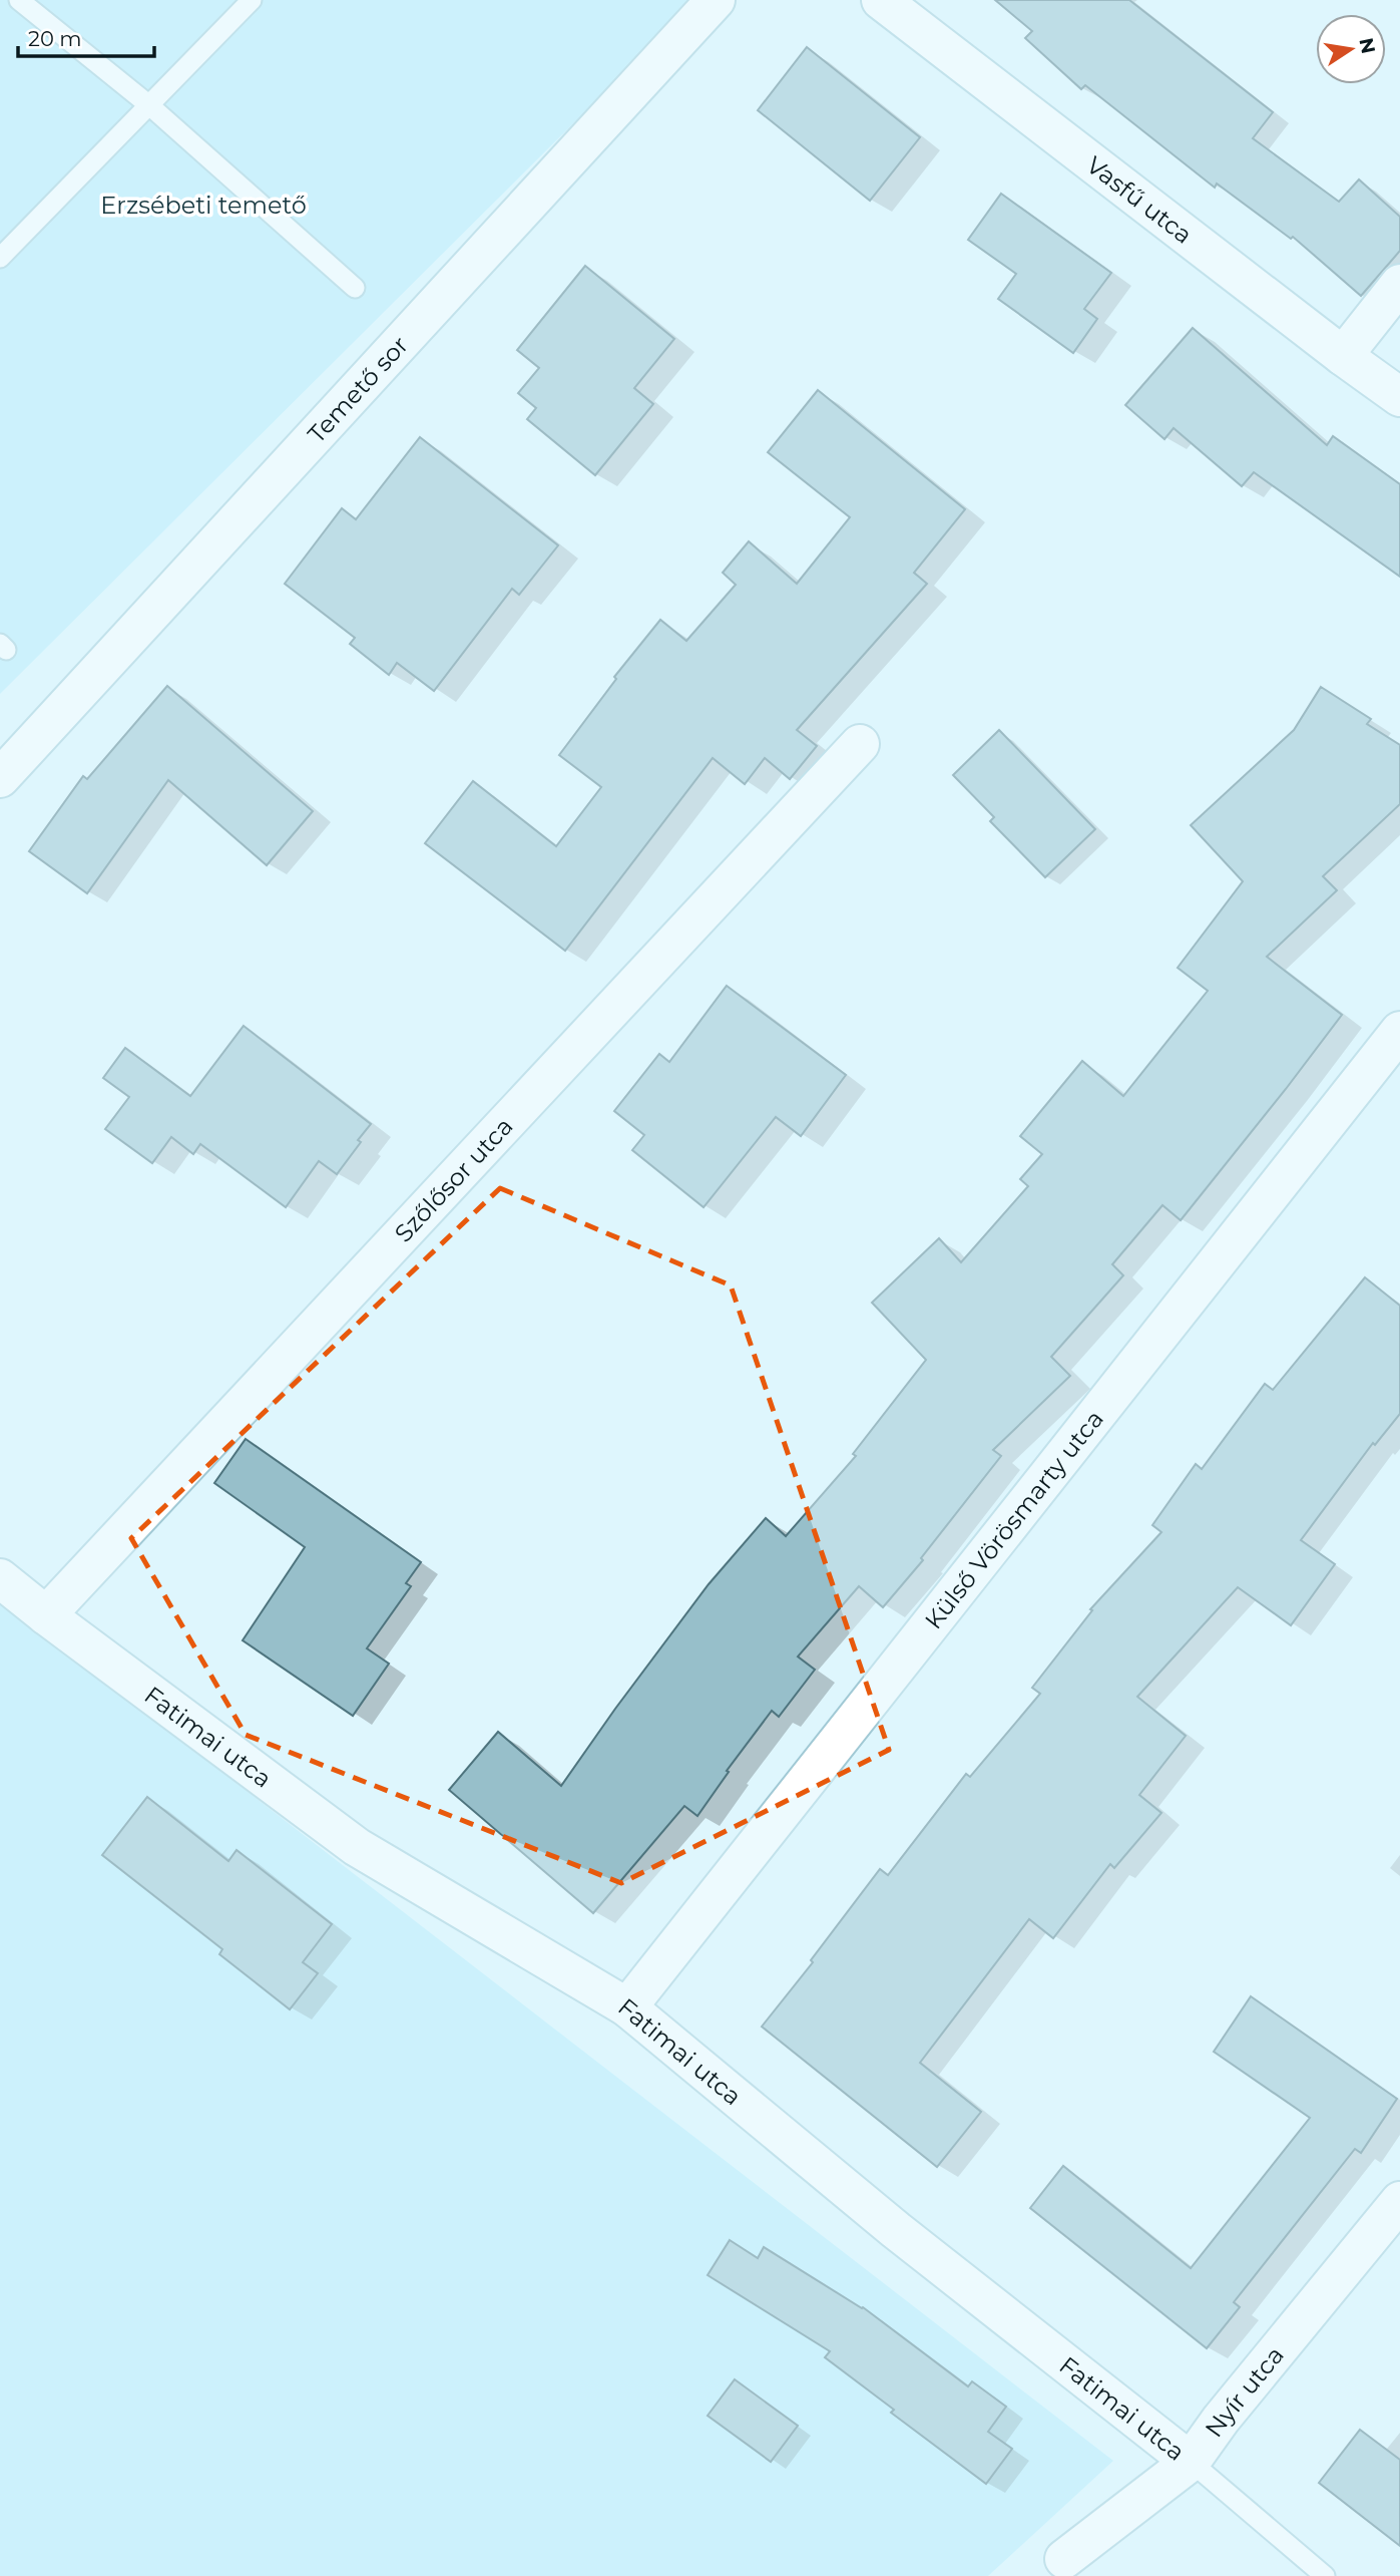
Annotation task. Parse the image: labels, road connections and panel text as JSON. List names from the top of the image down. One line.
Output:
{"streets":{"street":["Vasfű utca","Temető sor","Szőlősor utca","Külső Vörösmarty utca","Fatimai utca","Nyír utca"]},"crossings":[["Szőlősor utca","Fatimai utca"],["Külső Vörösmarty utca","Fatimai utca"],["Fatimai utca","Nyír utca"]],"parks":["Erzsébeti temető"],"scale_bar":"20 m","north":"right"}
